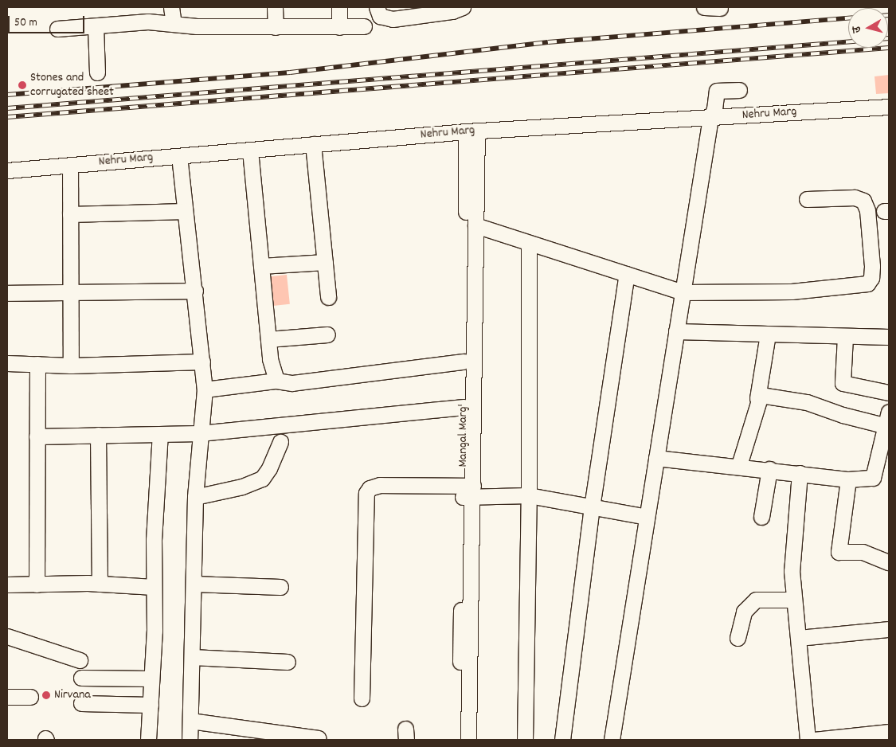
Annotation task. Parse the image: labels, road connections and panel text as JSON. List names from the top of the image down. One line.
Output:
{"streets":{"street":["Nehru Marg","Mangal Marg'"]},"crossings":[["Nehru Marg","Mangal Marg'"]],"places":["Stones and corrugated sheet","Nirvana"],"scale_bar":"50 m","north":"left"}
